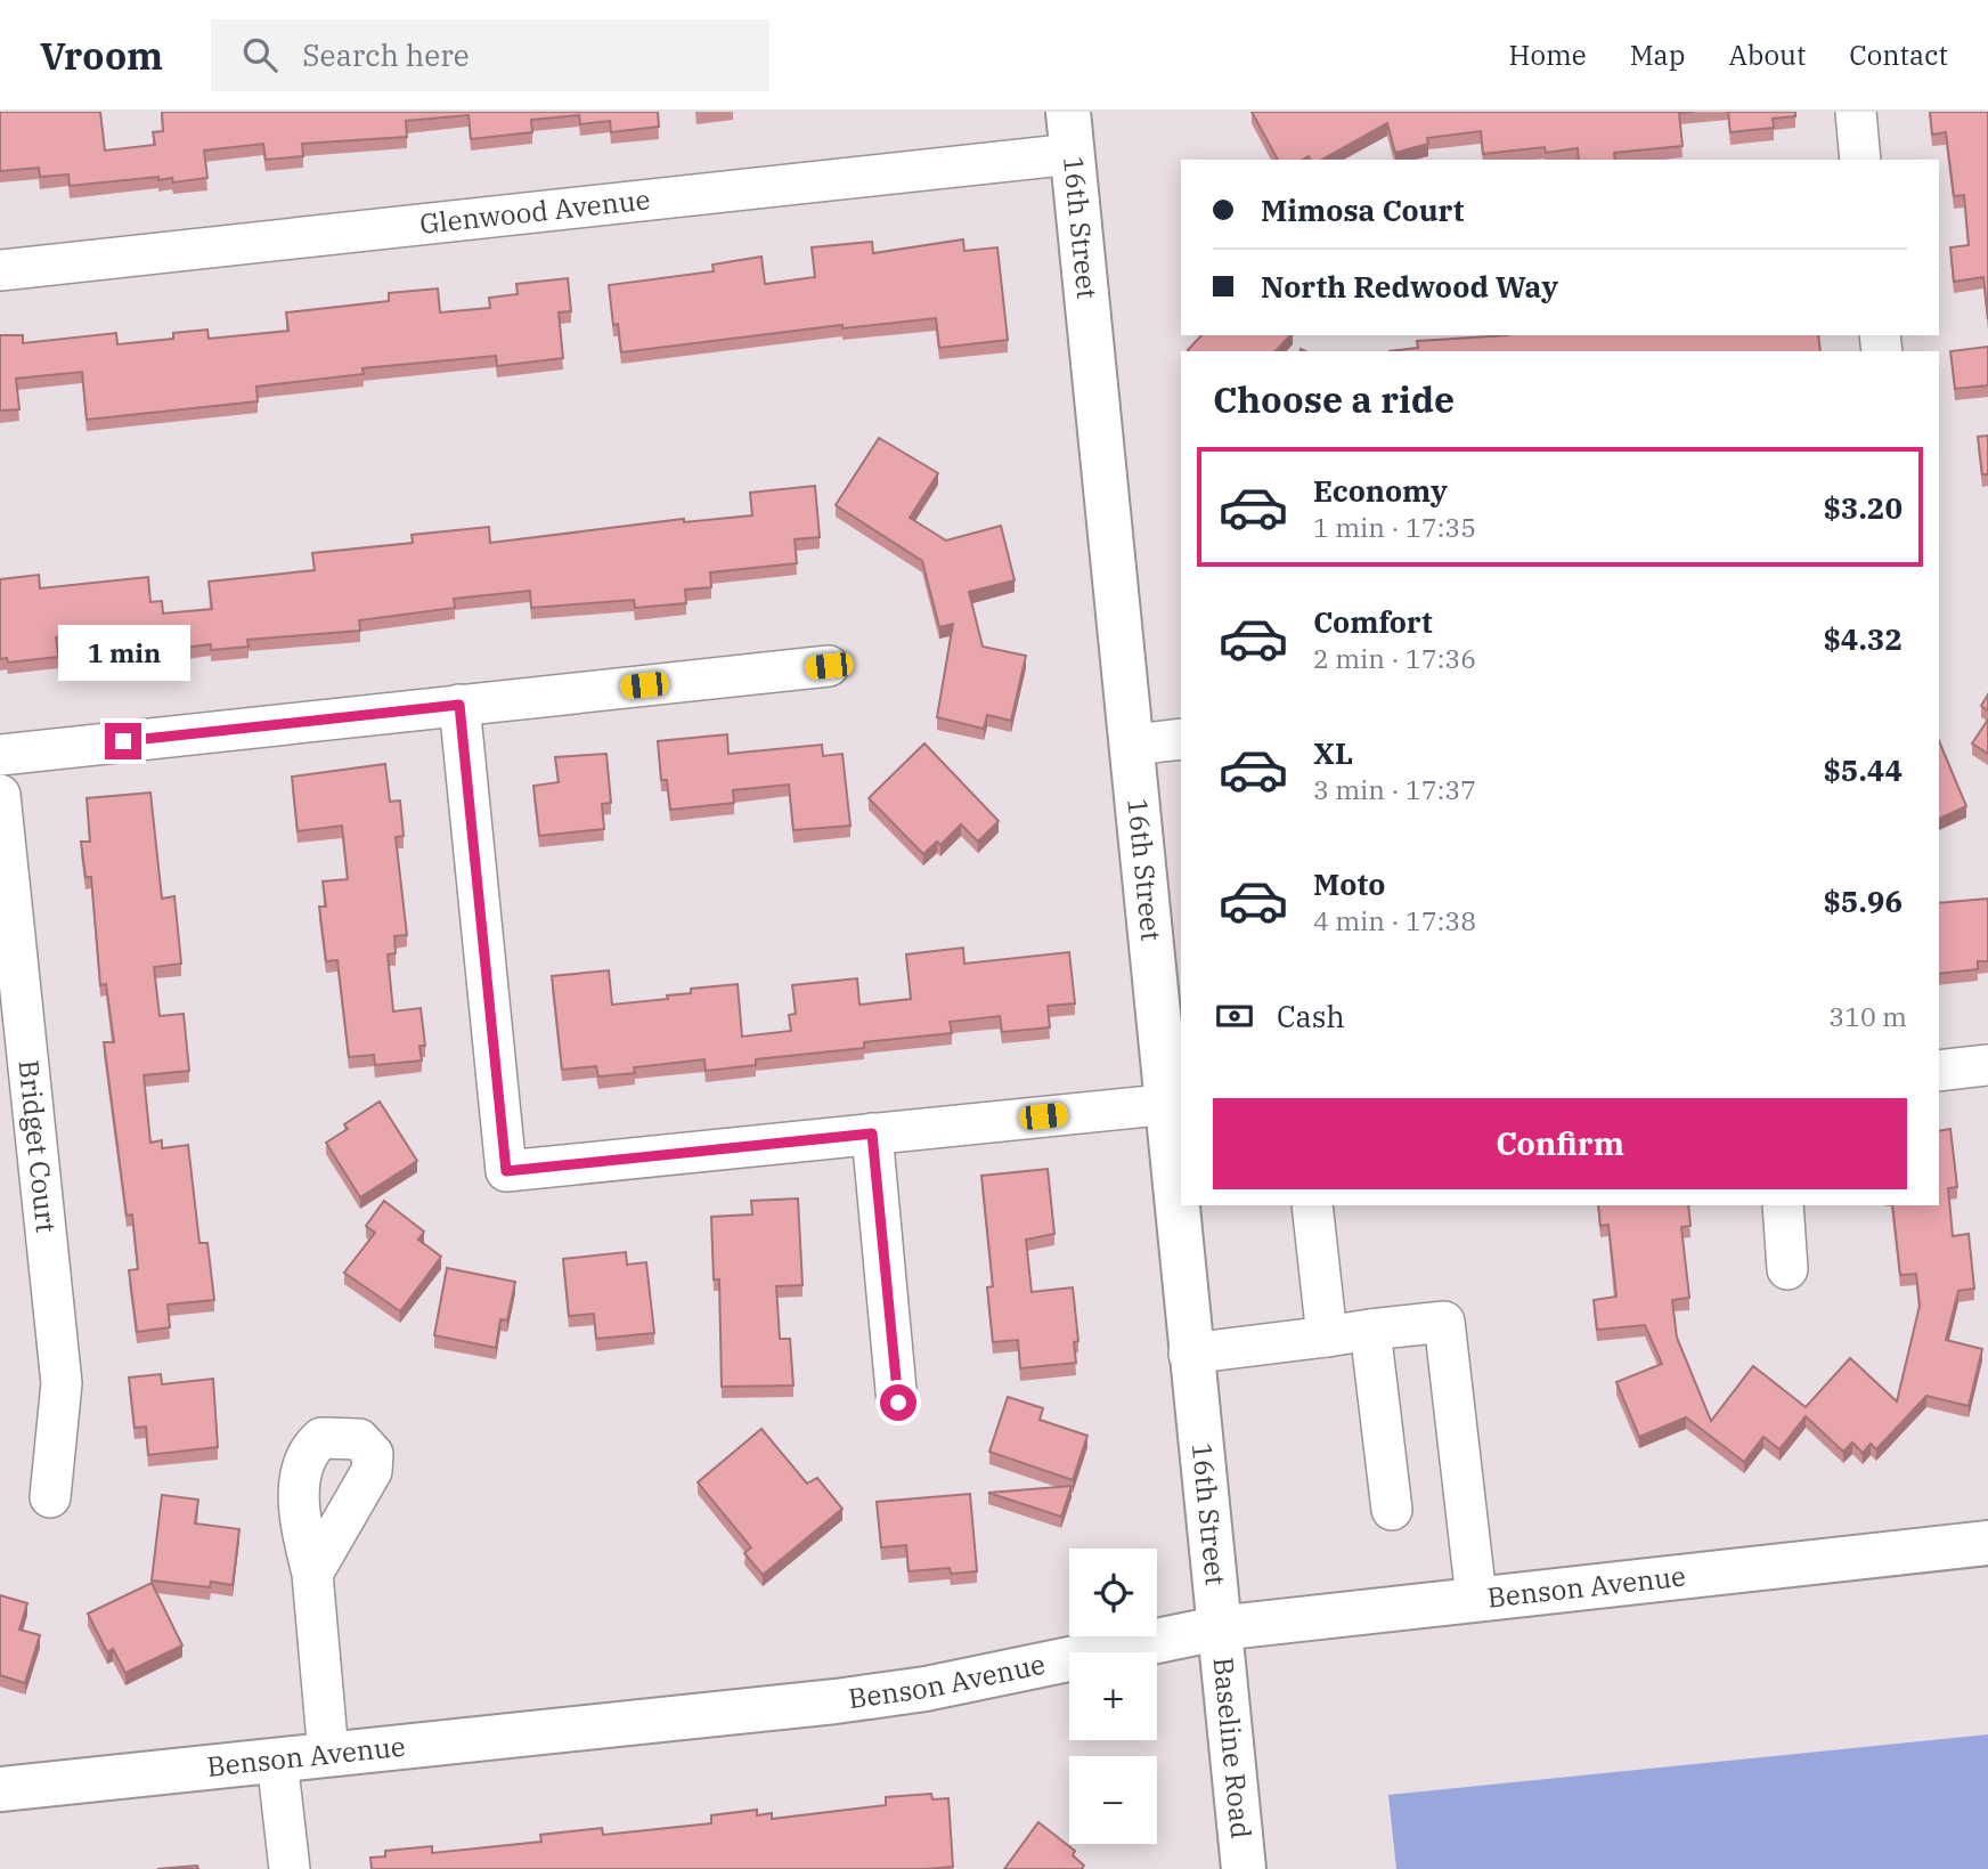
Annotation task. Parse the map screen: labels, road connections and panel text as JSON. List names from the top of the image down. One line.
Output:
{"streets":{"main road":["16th Street","Benson Avenue","Baseline Road"],"street":["Glenwood Avenue","Bridget Court"]},"crossings":[["Glenwood Avenue","16th Street"],["16th Street","Benson Avenue"],["16th Street","Baseline Road"],["Benson Avenue","Baseline Road"]],"page":{"header":"Vroom","search":"Search here","nav":["Home","Map","About","Contact"],"banner":["Mimosa Court","North Redwood Way"],"heading":"Choose a ride","list":[{"name":"Economy","note":"1 min · 17:35","value":"$3.20"},{"name":"Comfort","note":"2 min · 17:36","value":"$4.32"},{"name":"XL","note":"3 min · 17:37","value":"$5.44"},{"name":"Moto","note":"4 min · 17:38","value":"$5.96"}],"bubble":"1 min","pay":["Cash","310 m"],"buttons":"Confirm","map_buttons":["+","−"]}}
